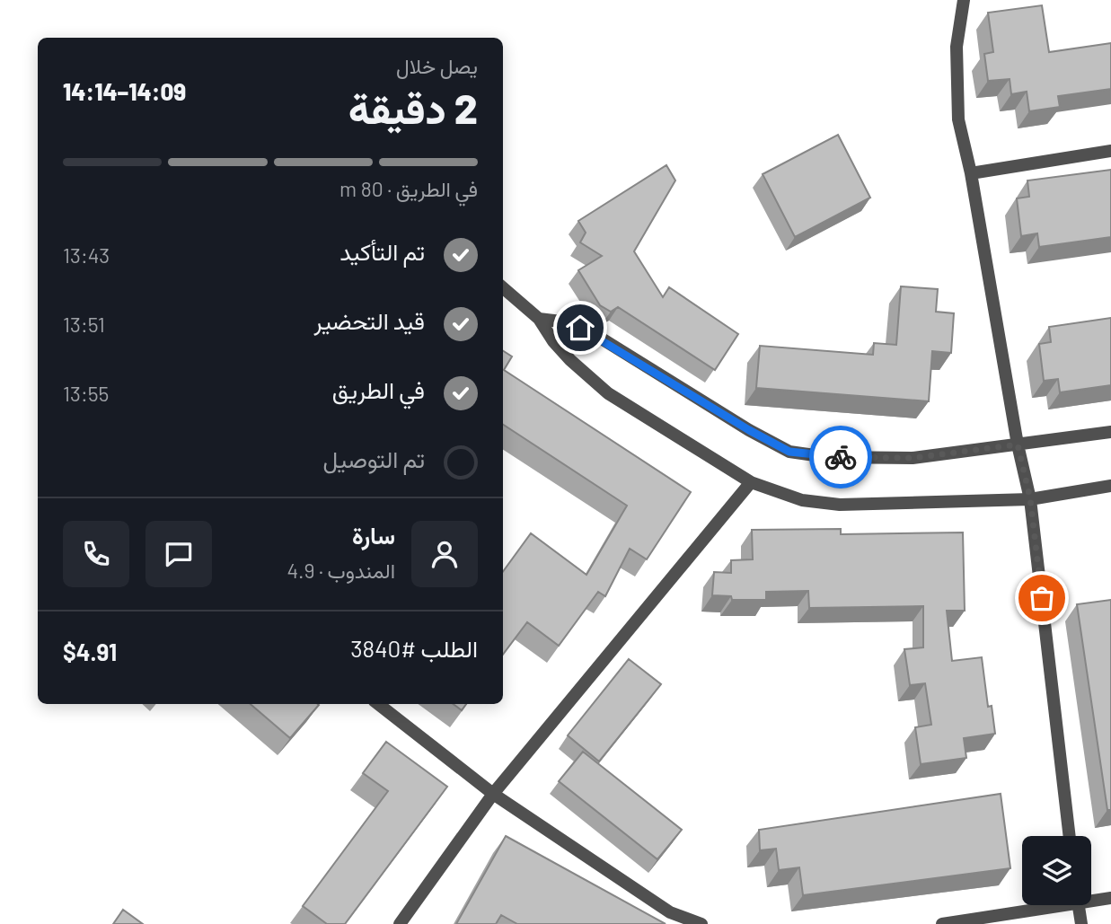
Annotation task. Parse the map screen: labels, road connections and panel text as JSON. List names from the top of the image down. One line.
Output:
{"page":{"heading":["2 دقيقة","يصل خلال","14:09–14:14"],"panel":["سارة","المندوب · 4.9","الطلب #3840","$4.91"],"bar":"في الطريق · 80 m","list":[["تم التأكيد","13:43"],["قيد التحضير","13:51"],["في الطريق","13:55"],"تم التوصيل"]}}
